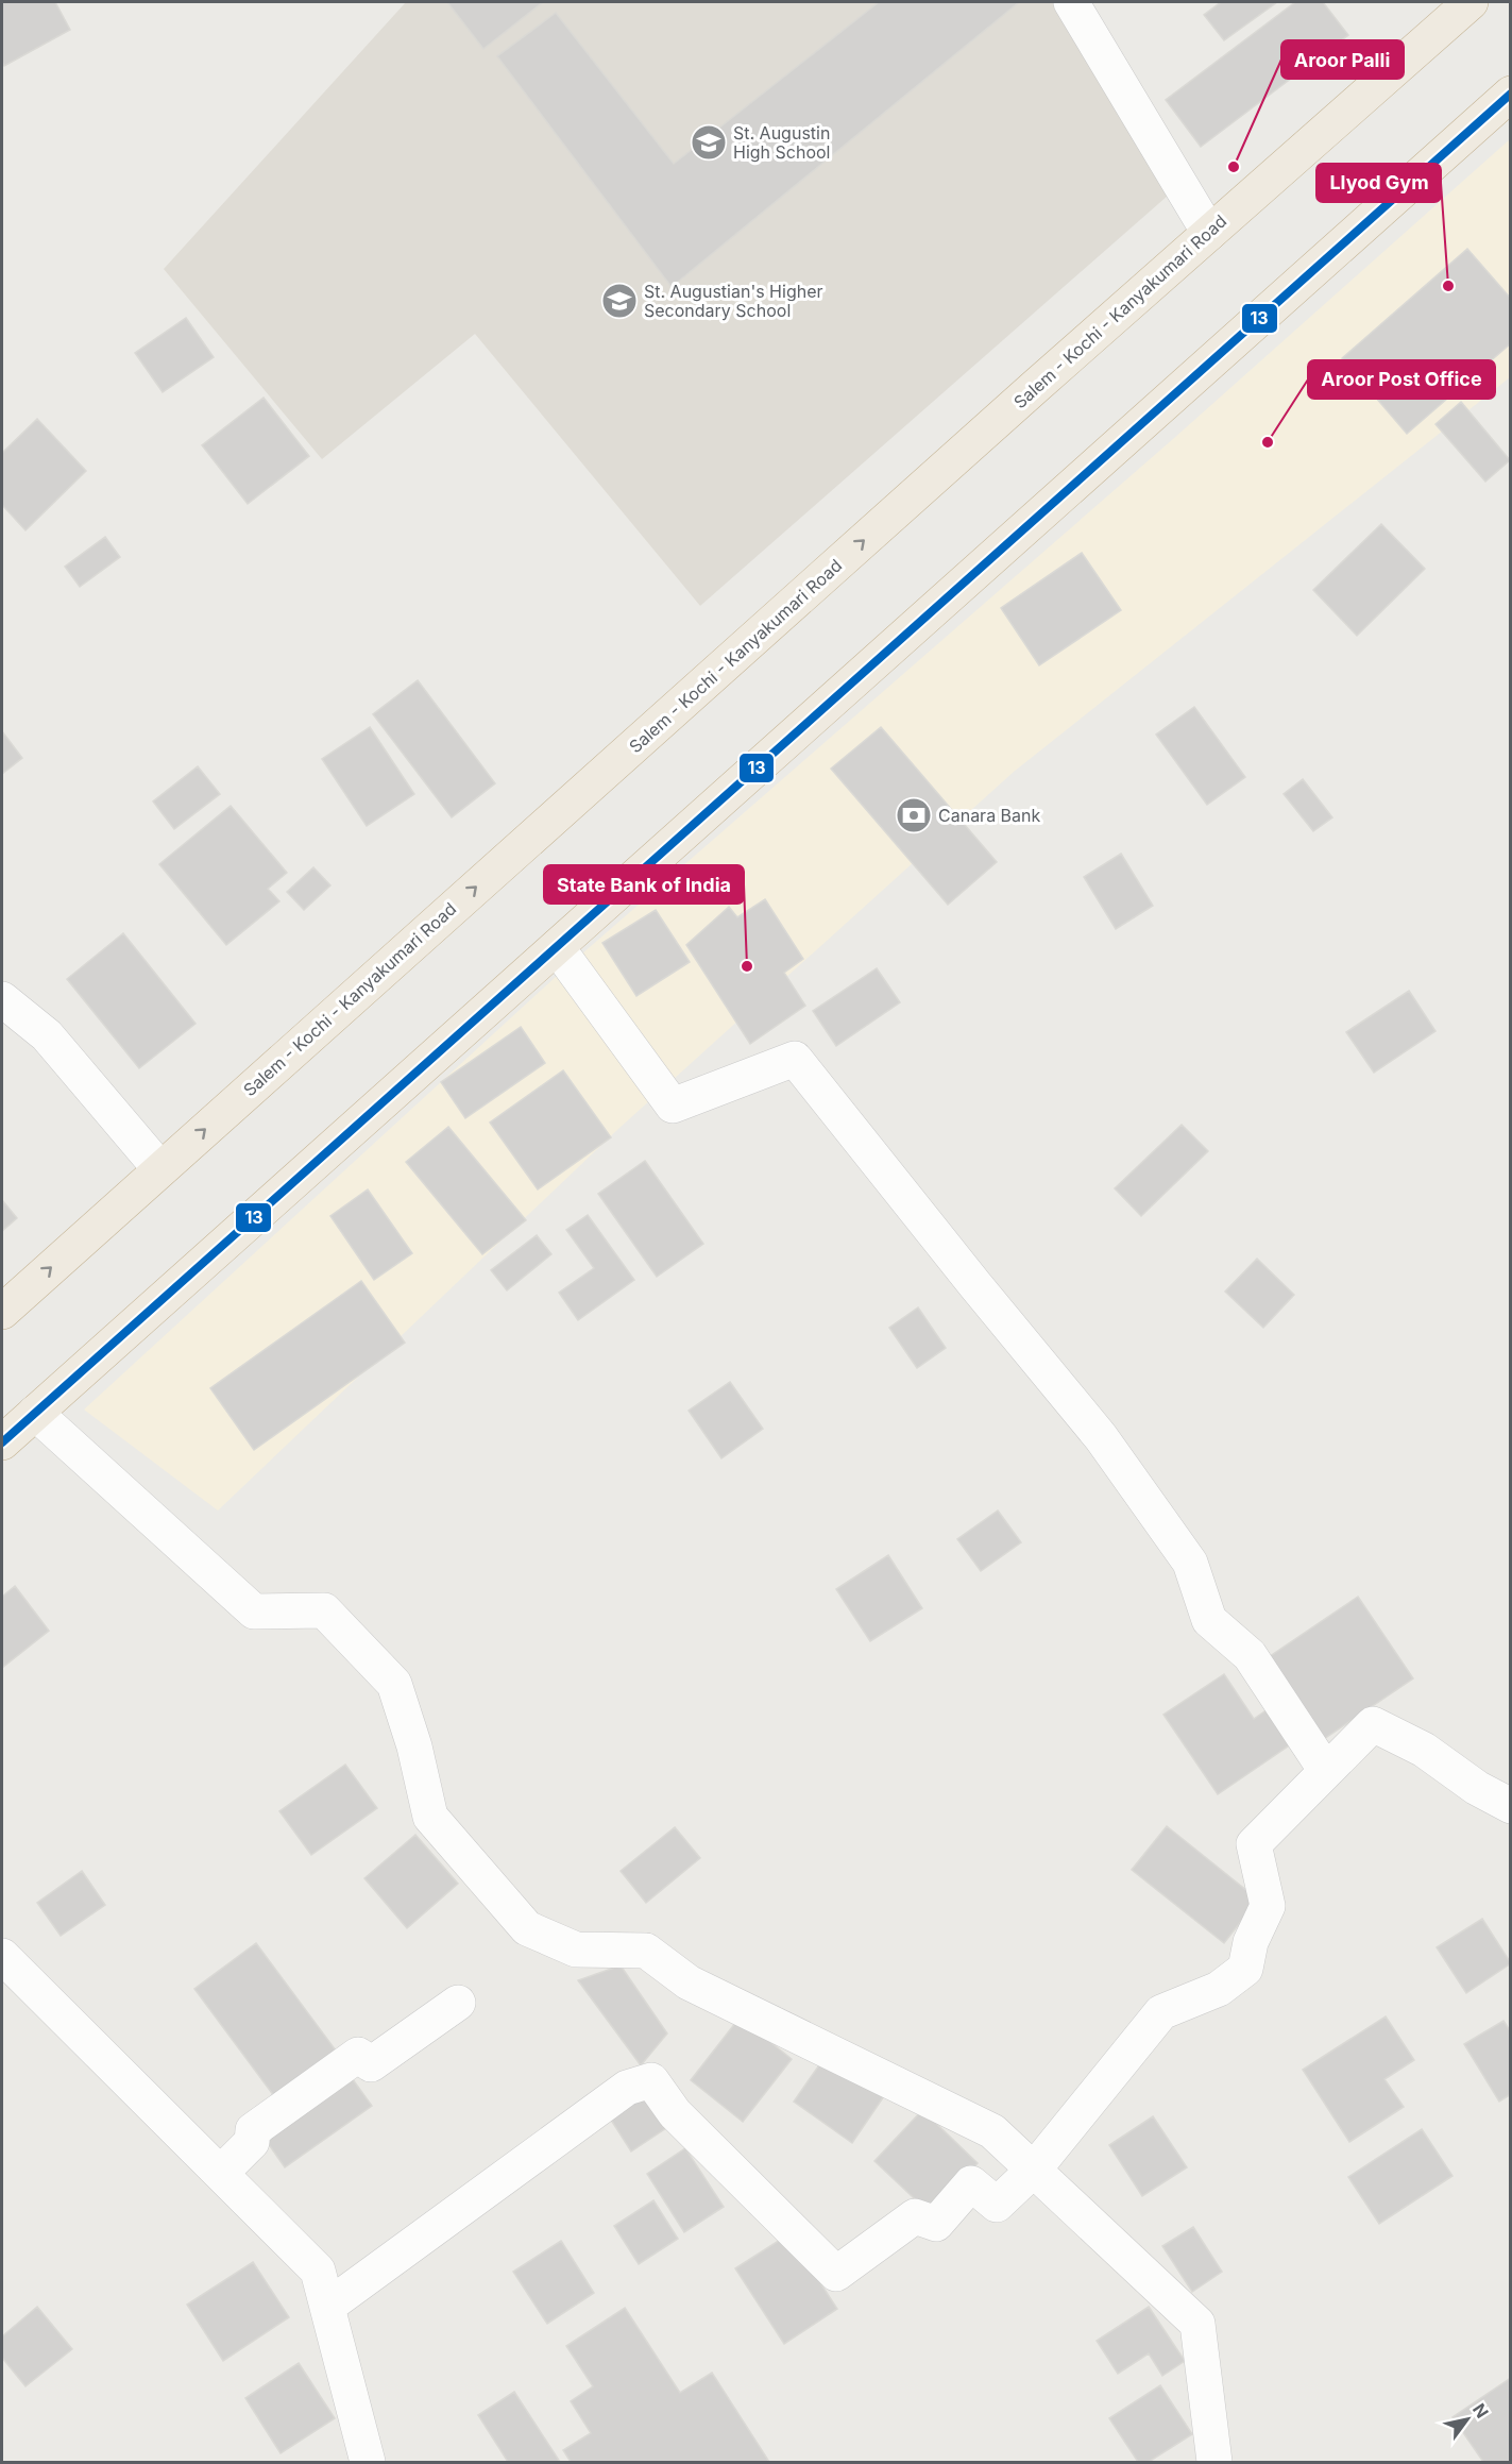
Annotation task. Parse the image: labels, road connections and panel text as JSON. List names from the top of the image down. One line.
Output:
{"streets":{"highway":["Salem - Kochi - Kanyakumari Road"]},"places":{"school or university":["St. Augustin High School","St. Augustian's Higher Secondary School"],"other":["Aroor Palli","Llyod Gym","Aroor Post Office","State Bank of India"],"bank":["Canara Bank"]},"lines":["transit line 13"],"north":"top right"}
